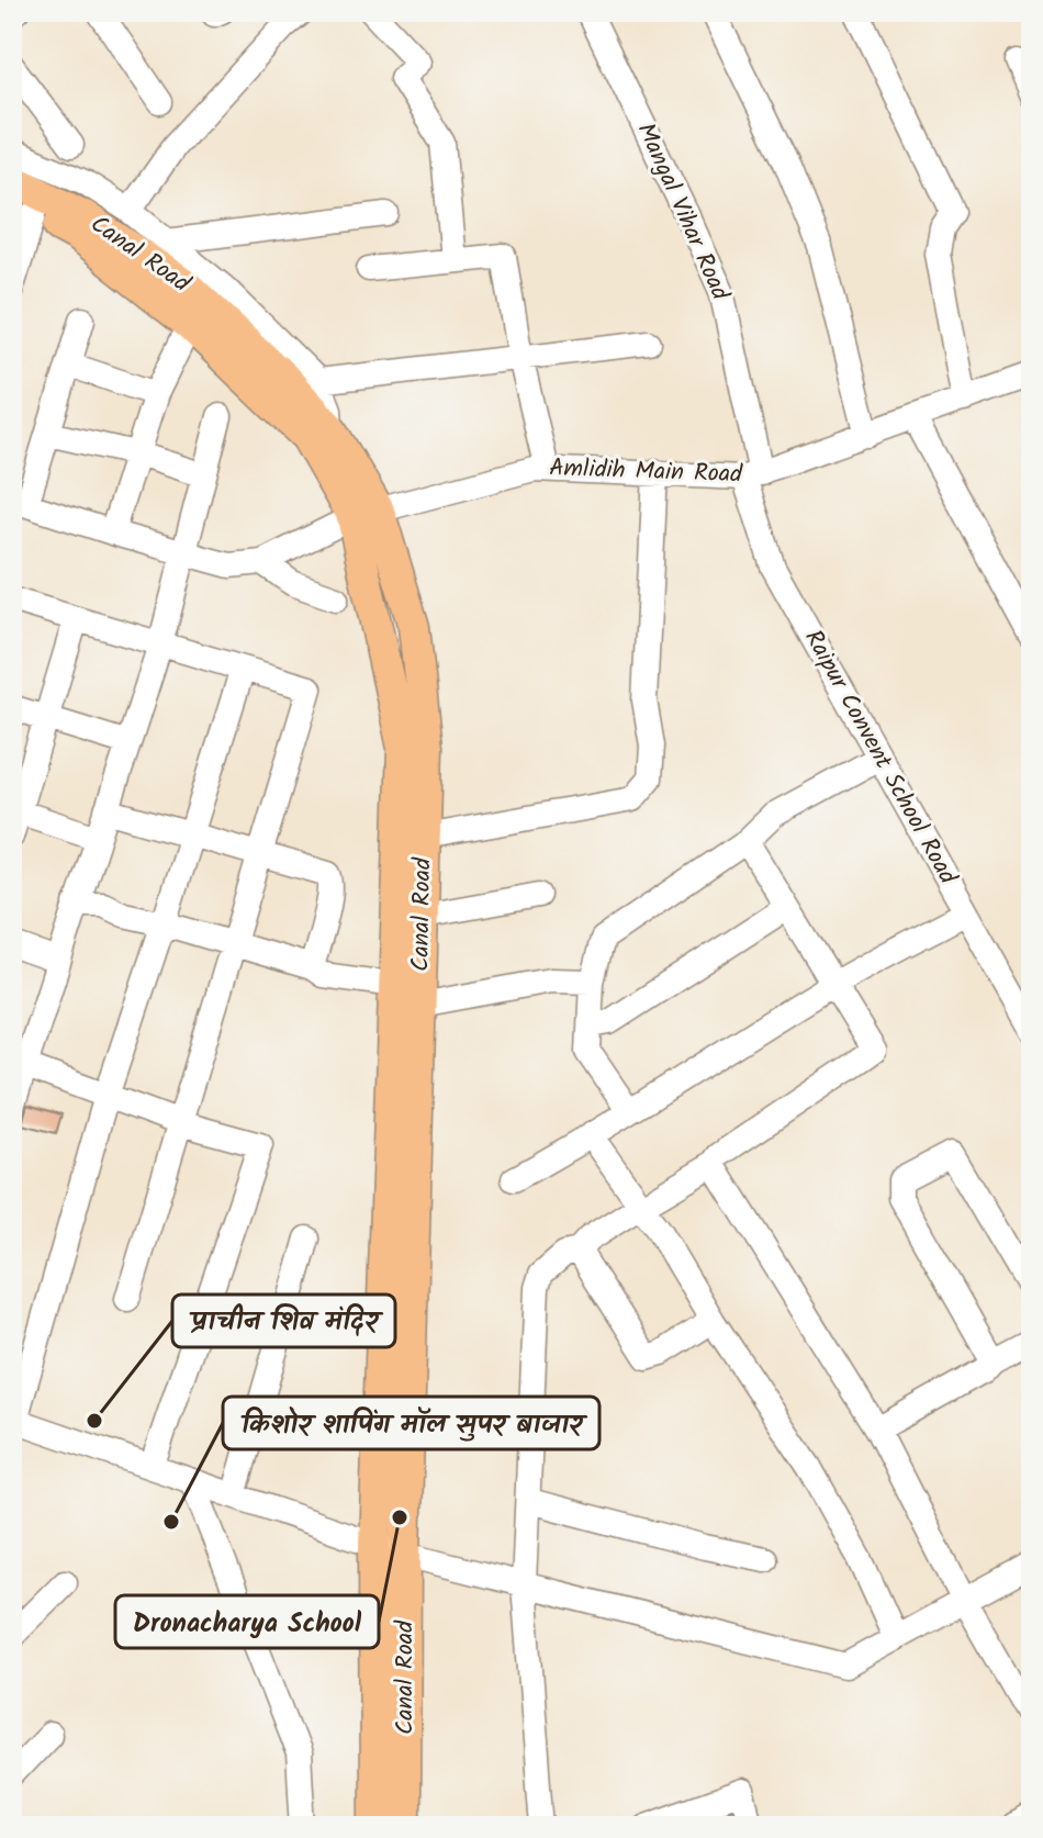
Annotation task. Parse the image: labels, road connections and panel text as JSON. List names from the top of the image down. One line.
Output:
{"streets":{"main road":["Canal Road"],"street":["Mangal Vihar Road","Amlidih Main Road","Raipur Convent School Road"]},"crossings":[["Mangal Vihar Road","Amlidih Main Road"],["Mangal Vihar Road","Raipur Convent School Road"],["Canal Road","Amlidih Main Road"],["Amlidih Main Road","Raipur Convent School Road"]],"places":["प्राचीन शिव मंदिर","Dronacharya School","किशोर शापिंग मॉल सुपर बाजार"]}
